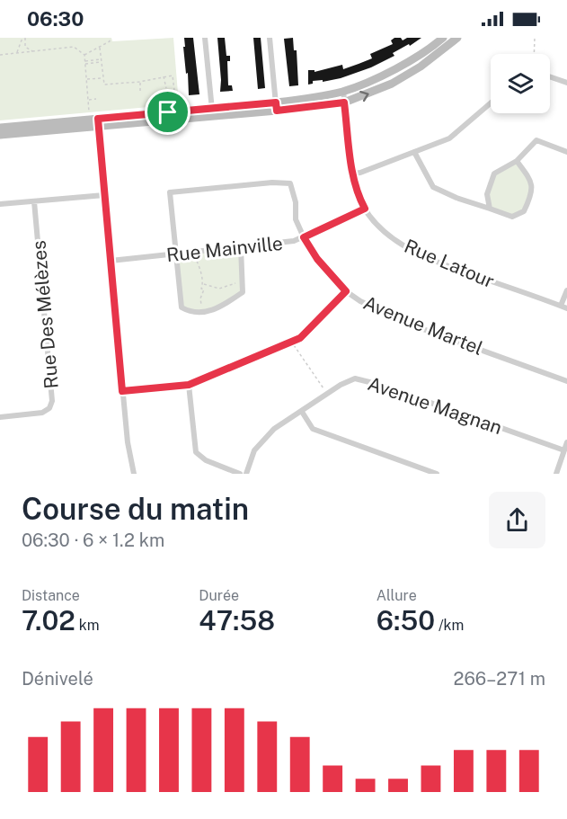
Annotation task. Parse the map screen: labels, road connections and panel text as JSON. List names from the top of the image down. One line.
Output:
{"streets":{"street":["Rue Mainville","Rue Latour","Rue Des Mélèzes","Avenue Martel","Avenue Magnan"]},"crossings":[["Rue Mainville","Rue Latour"],["Rue Mainville","Avenue Martel"]],"page":{"status":"06:30","heading":["Course du matin","06:30 · 6 × 1.2 km"],"stats":[["Distance","7.02 km"],["Durée","47:58"],["Allure","6:50 /km"]],"chart":["Dénivelé","266–271 m"]}}
